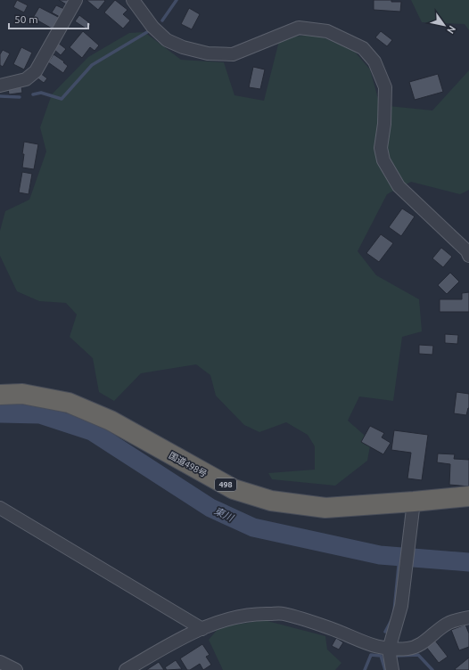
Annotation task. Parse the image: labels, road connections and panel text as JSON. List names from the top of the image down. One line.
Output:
{"streets":{"highway":["国道498号","498"]},"water":["東川"],"scale_bar":"50 m","north":"bottom right"}
